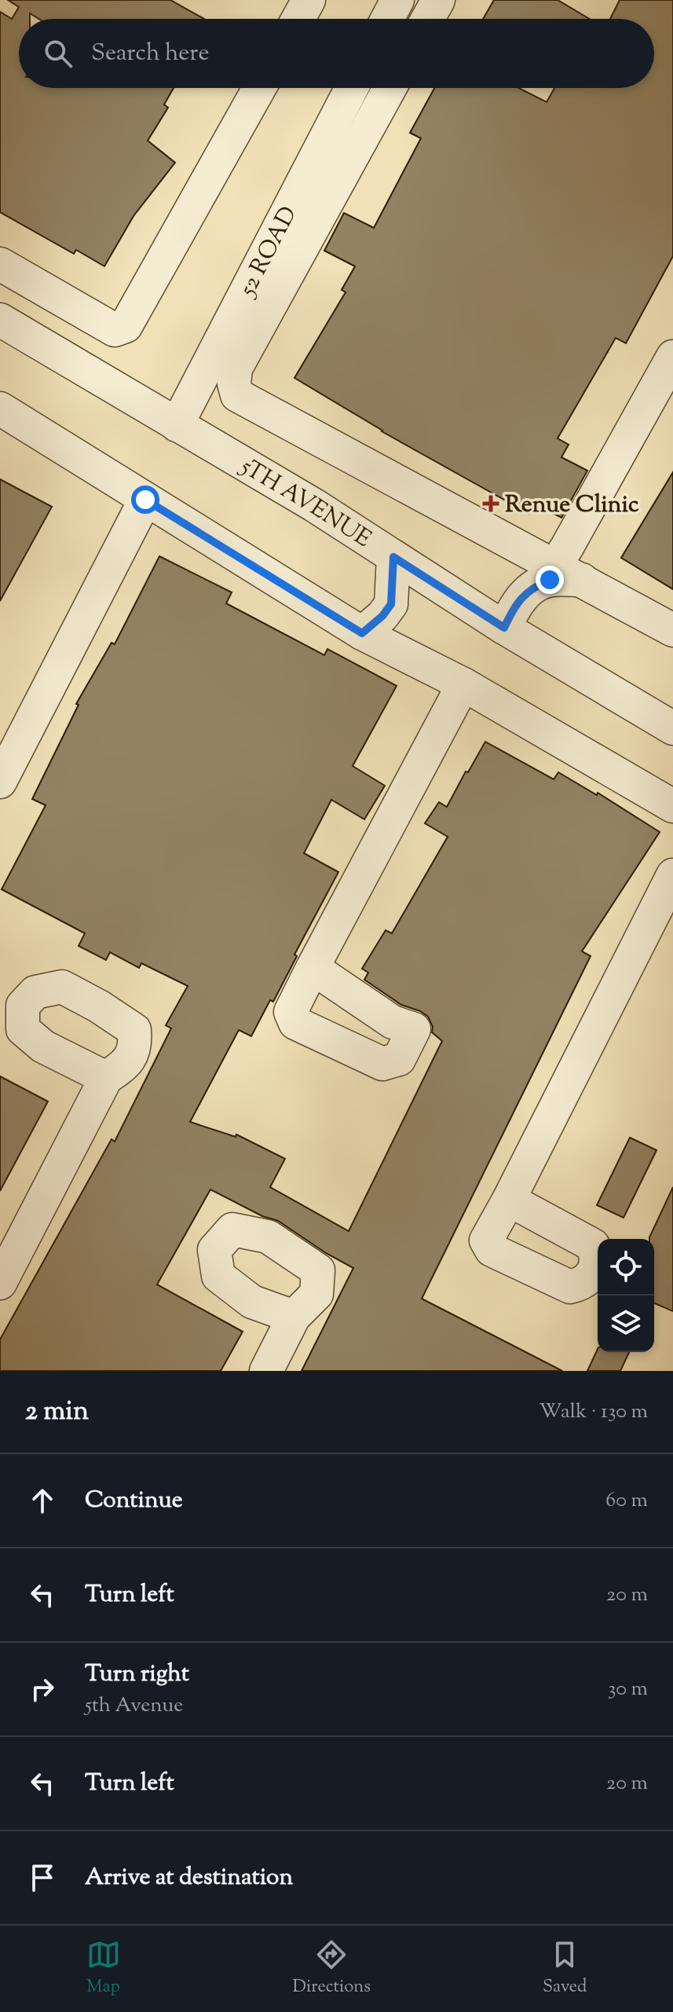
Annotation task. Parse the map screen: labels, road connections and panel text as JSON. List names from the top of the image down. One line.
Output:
{"streets":{"street":["52 ROAD","5TH AVENUE"]},"crossings":[["52 ROAD","5TH AVENUE"]],"places":{"health":["Renue Clinic"]},"page":{"search":"Search here","heading":["2 min","Walk · 130 m"],"list":[["Continue","60 m"],["Turn left","20 m"],["Turn right","5th Avenue","30 m"],["Turn left","20 m"],"Arrive at destination"],"nav":["Map","Directions","Saved"]}}
